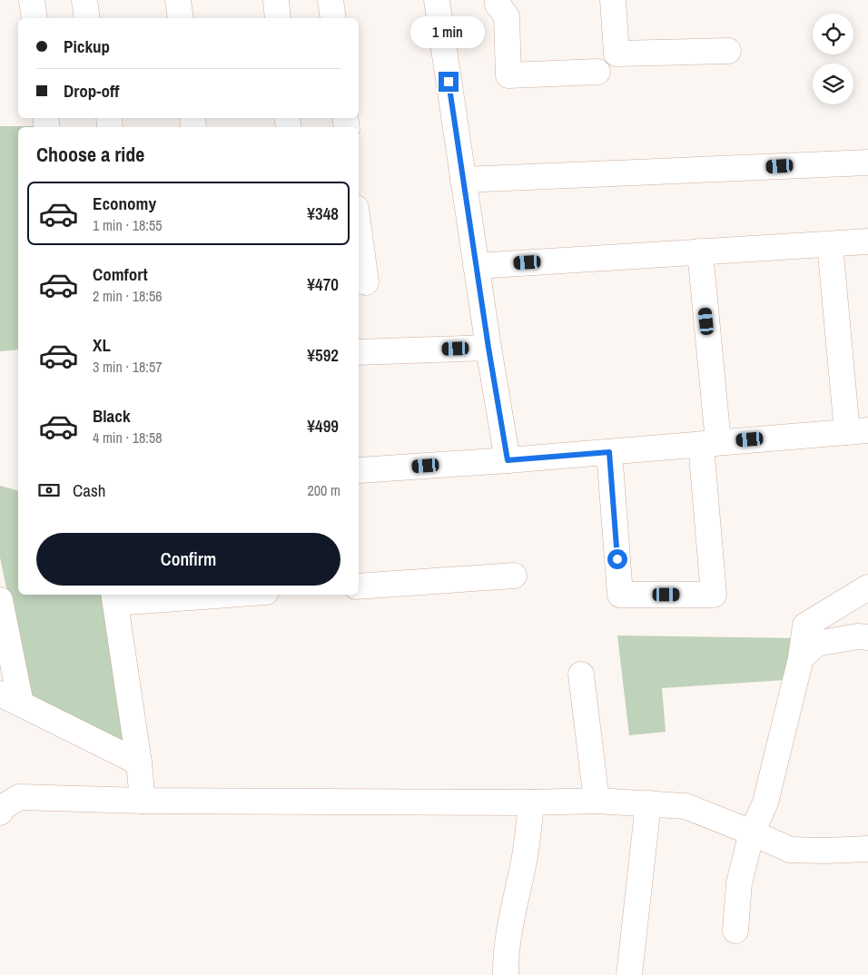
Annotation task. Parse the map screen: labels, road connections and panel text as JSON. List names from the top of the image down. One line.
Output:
{"page":{"bubble":"1 min","banner":["Pickup","Drop-off"],"heading":"Choose a ride","list":[{"name":"Economy","note":"1 min · 18:55","value":"¥348"},{"name":"Comfort","note":"2 min · 18:56","value":"¥470"},{"name":"XL","note":"3 min · 18:57","value":"¥592"},{"name":"Black","note":"4 min · 18:58","value":"¥499"}],"pay":["Cash","200 m"],"buttons":"Confirm"}}
